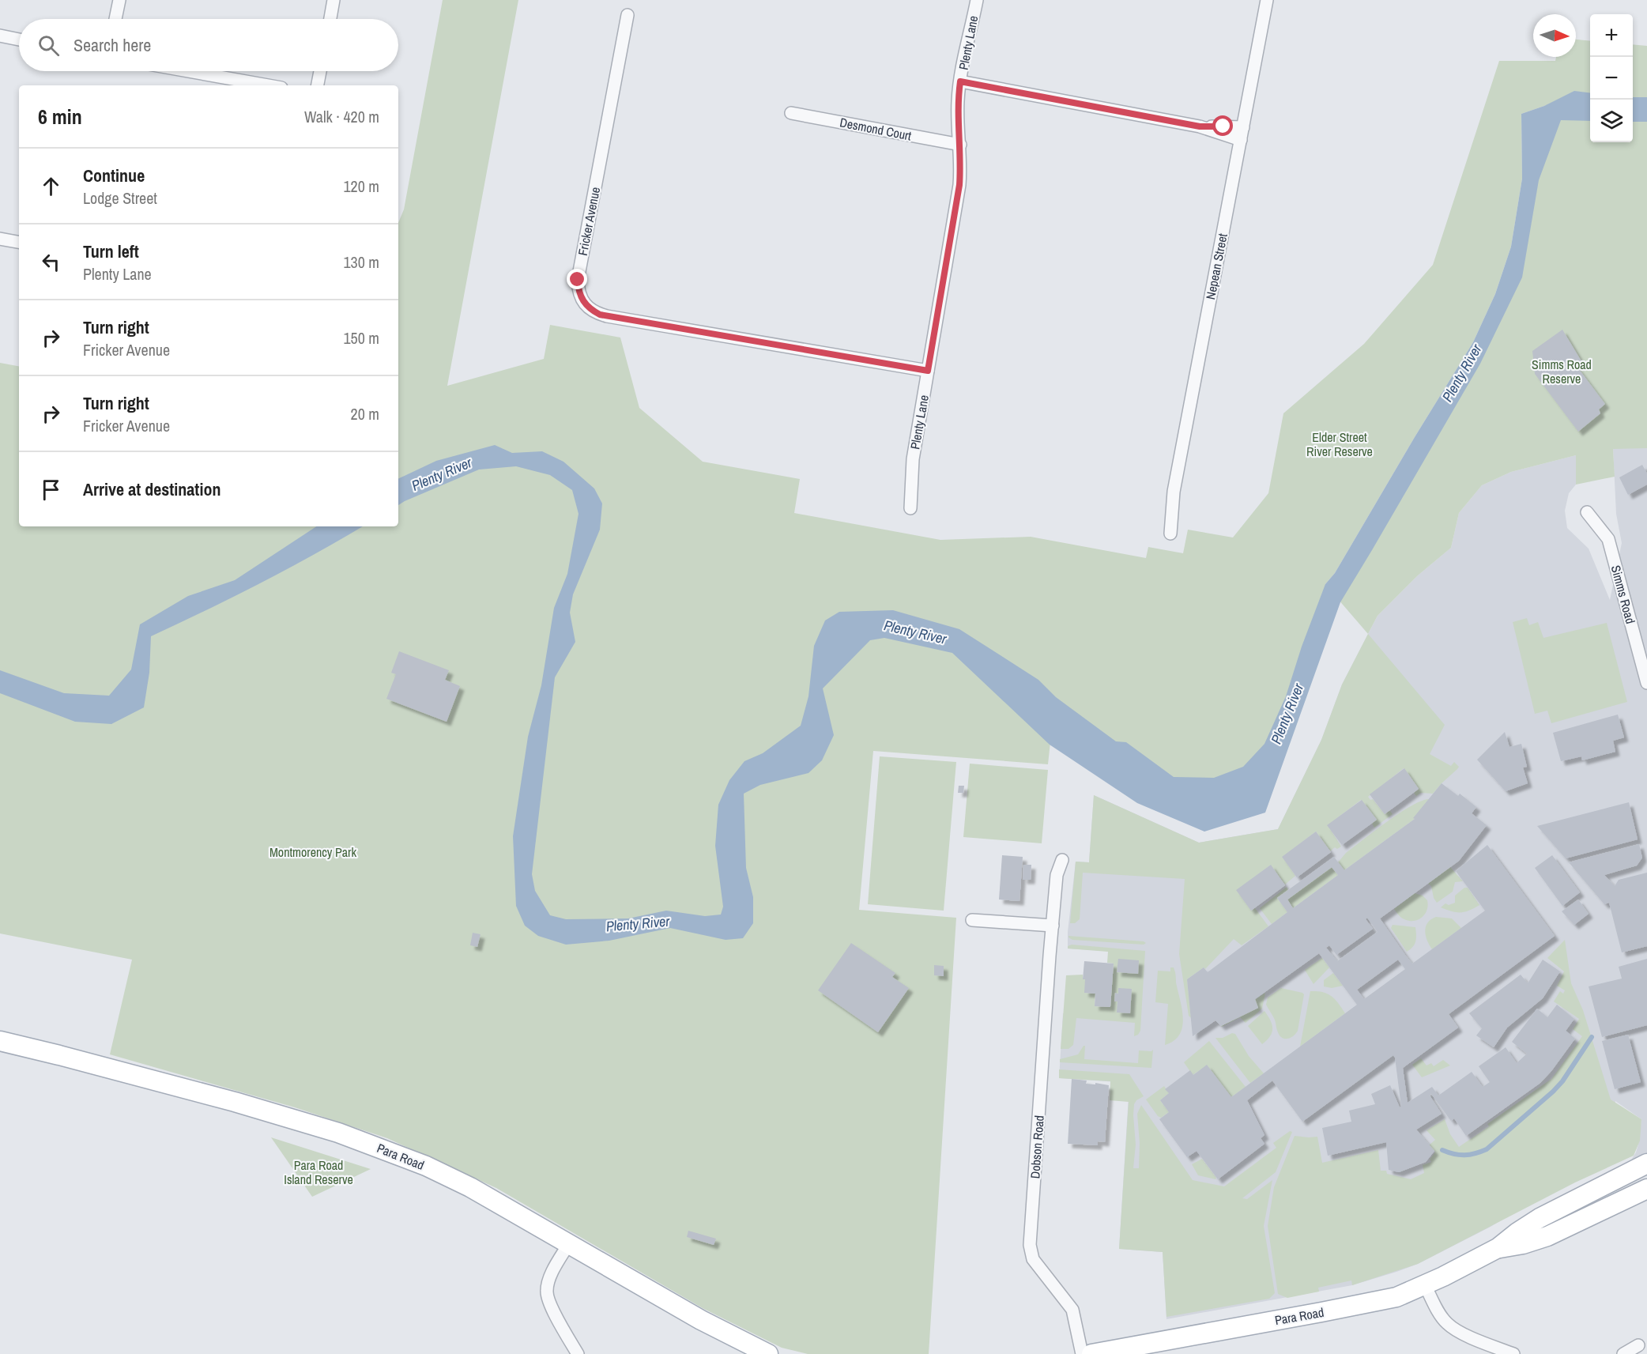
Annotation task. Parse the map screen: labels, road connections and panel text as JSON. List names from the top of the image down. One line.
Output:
{"streets":{"main road":["Para Road"],"street":["Plenty Lane","Desmond Court","Fricker Avenue","Nepean Street","Simms Road","Dobson Road"]},"crossings":[["Plenty Lane","Desmond Court"],["Plenty Lane","Fricker Avenue"]],"water":["Plenty River"],"parks":["Simms Road Reserve","Elder Street River Reserve","Montmorency Park","Para Road Island Reserve"],"north":"right","page":{"map_buttons":["+","−"],"search":"Search here","heading":["6 min","Walk · 420 m"],"list":[["Continue","Lodge Street","120 m"],["Turn left","Plenty Lane","130 m"],["Turn right","Fricker Avenue","150 m"],["Turn right","Fricker Avenue","20 m"],"Arrive at destination"]}}
